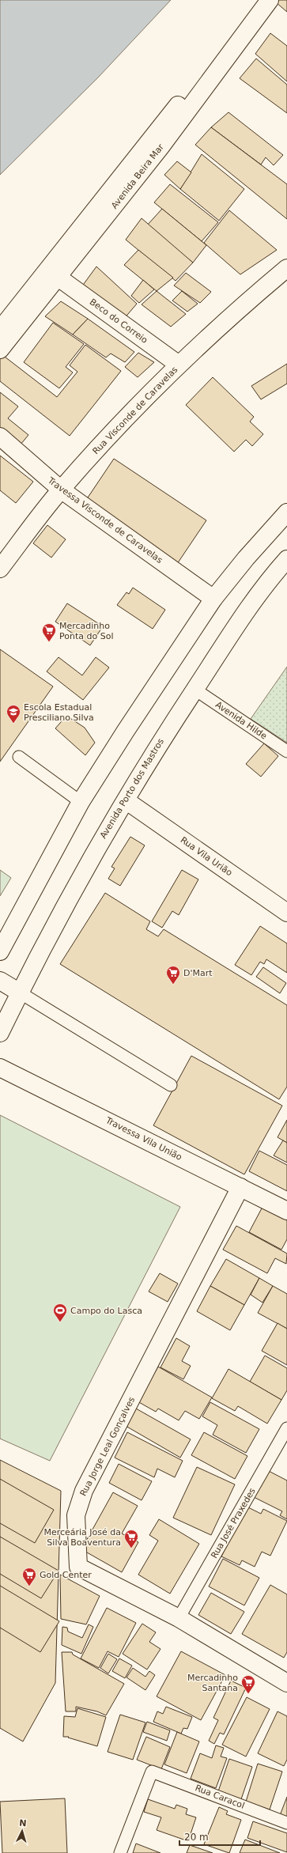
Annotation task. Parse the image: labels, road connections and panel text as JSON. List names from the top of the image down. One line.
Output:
{"streets":{"street":["Avenida Beira Mar","Beco do Correio","Rua Visconde de Caravelas","Travessa Visconde de Caravelas","Avenida Porto dos Mastros","Rua Vila Urião","Travessa Vila União","Rua Jorge Leal Gonçalves"],"lane":["Avenida Hilde","Rua José Praxedes","Rua Caracol"]},"crossings":[["Avenida Beira Mar","Beco do Correio"],["Beco do Correio","Rua Visconde de Caravelas"],["Rua Visconde de Caravelas","Travessa Visconde de Caravelas"],["Avenida Hilde","Avenida Porto dos Mastros"],["Avenida Porto dos Mastros","Rua Vila Urião"],["Travessa Vila União","Rua Jorge Leal Gonçalves"],["Rua Jorge Leal Gonçalves","Rua José Praxedes"]],"places":{"supermarket":["Mercadinho Ponta do Sol","D'Mart","Merceária José da Silva Boaventura","Gold Center","Mercadinho Santana"],"school or university":["Escola Estadual Presciliano Silva"],"sports":["Campo do Lasca"]},"scale_bar":"20 m","north":"top"}
